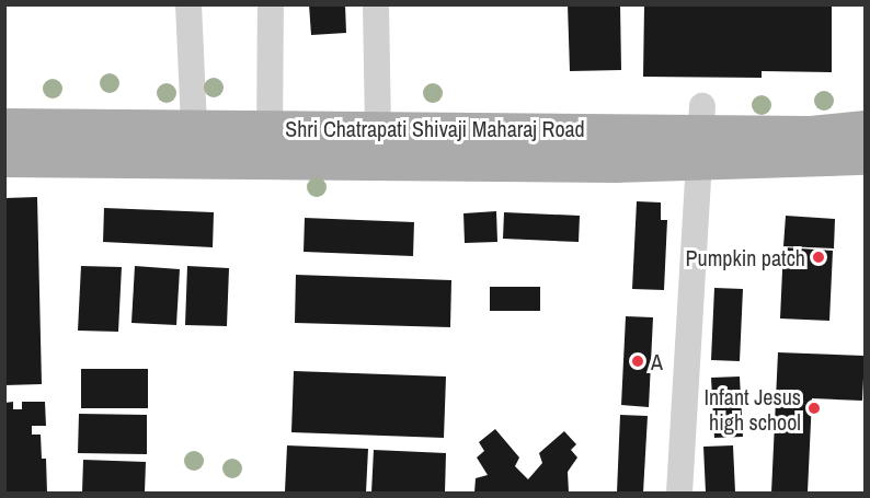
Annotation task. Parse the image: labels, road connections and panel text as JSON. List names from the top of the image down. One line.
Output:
{"streets":{"main road":["Shri Chatrapati Shivaji Maharaj Road"]},"places":["Pumpkin patch","A","Infant Jesus high school"]}
